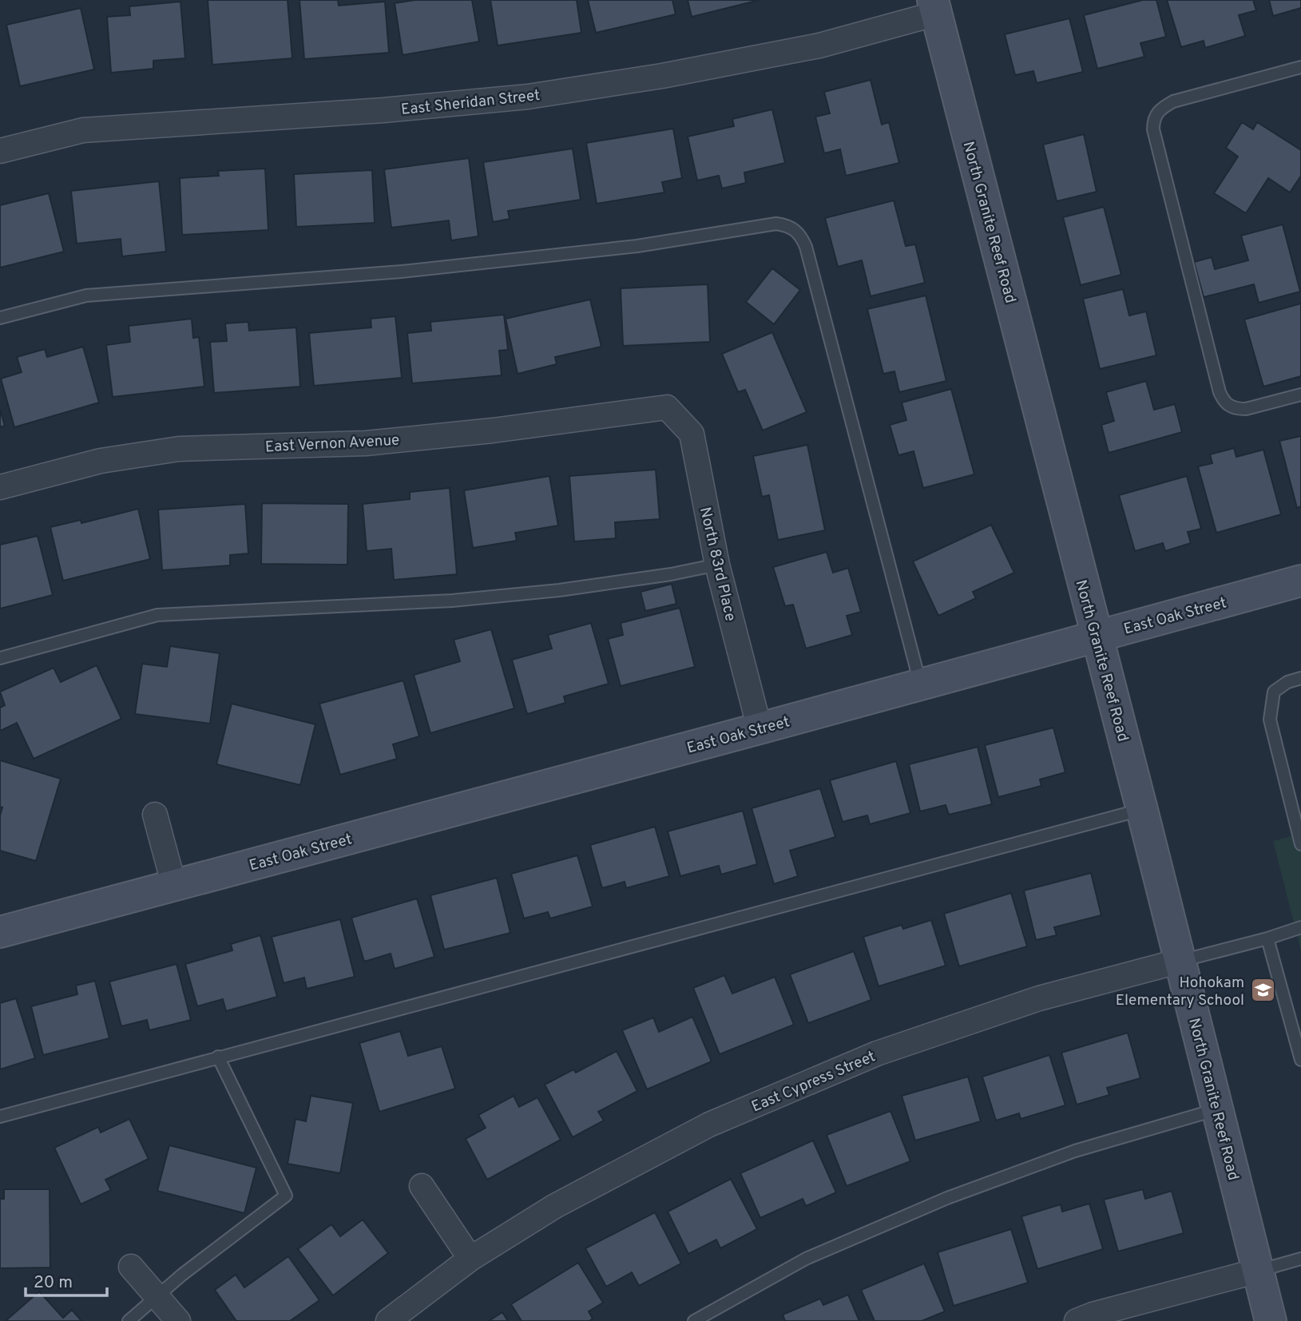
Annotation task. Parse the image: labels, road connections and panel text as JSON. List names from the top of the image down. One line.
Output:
{"streets":{"street":["East Sheridan Street","North Granite Reef Road","East Vernon Avenue","North 83rd Place","East Oak Street","East Cypress Street"]},"crossings":[["East Sheridan Street","North Granite Reef Road"],["North Granite Reef Road","East Oak Street"],["North Granite Reef Road","East Cypress Street"],["East Vernon Avenue","North 83rd Place"],["North 83rd Place","East Oak Street"]],"places":{"school or university":["Hohokam Elementary School"]},"scale_bar":"20 m"}
